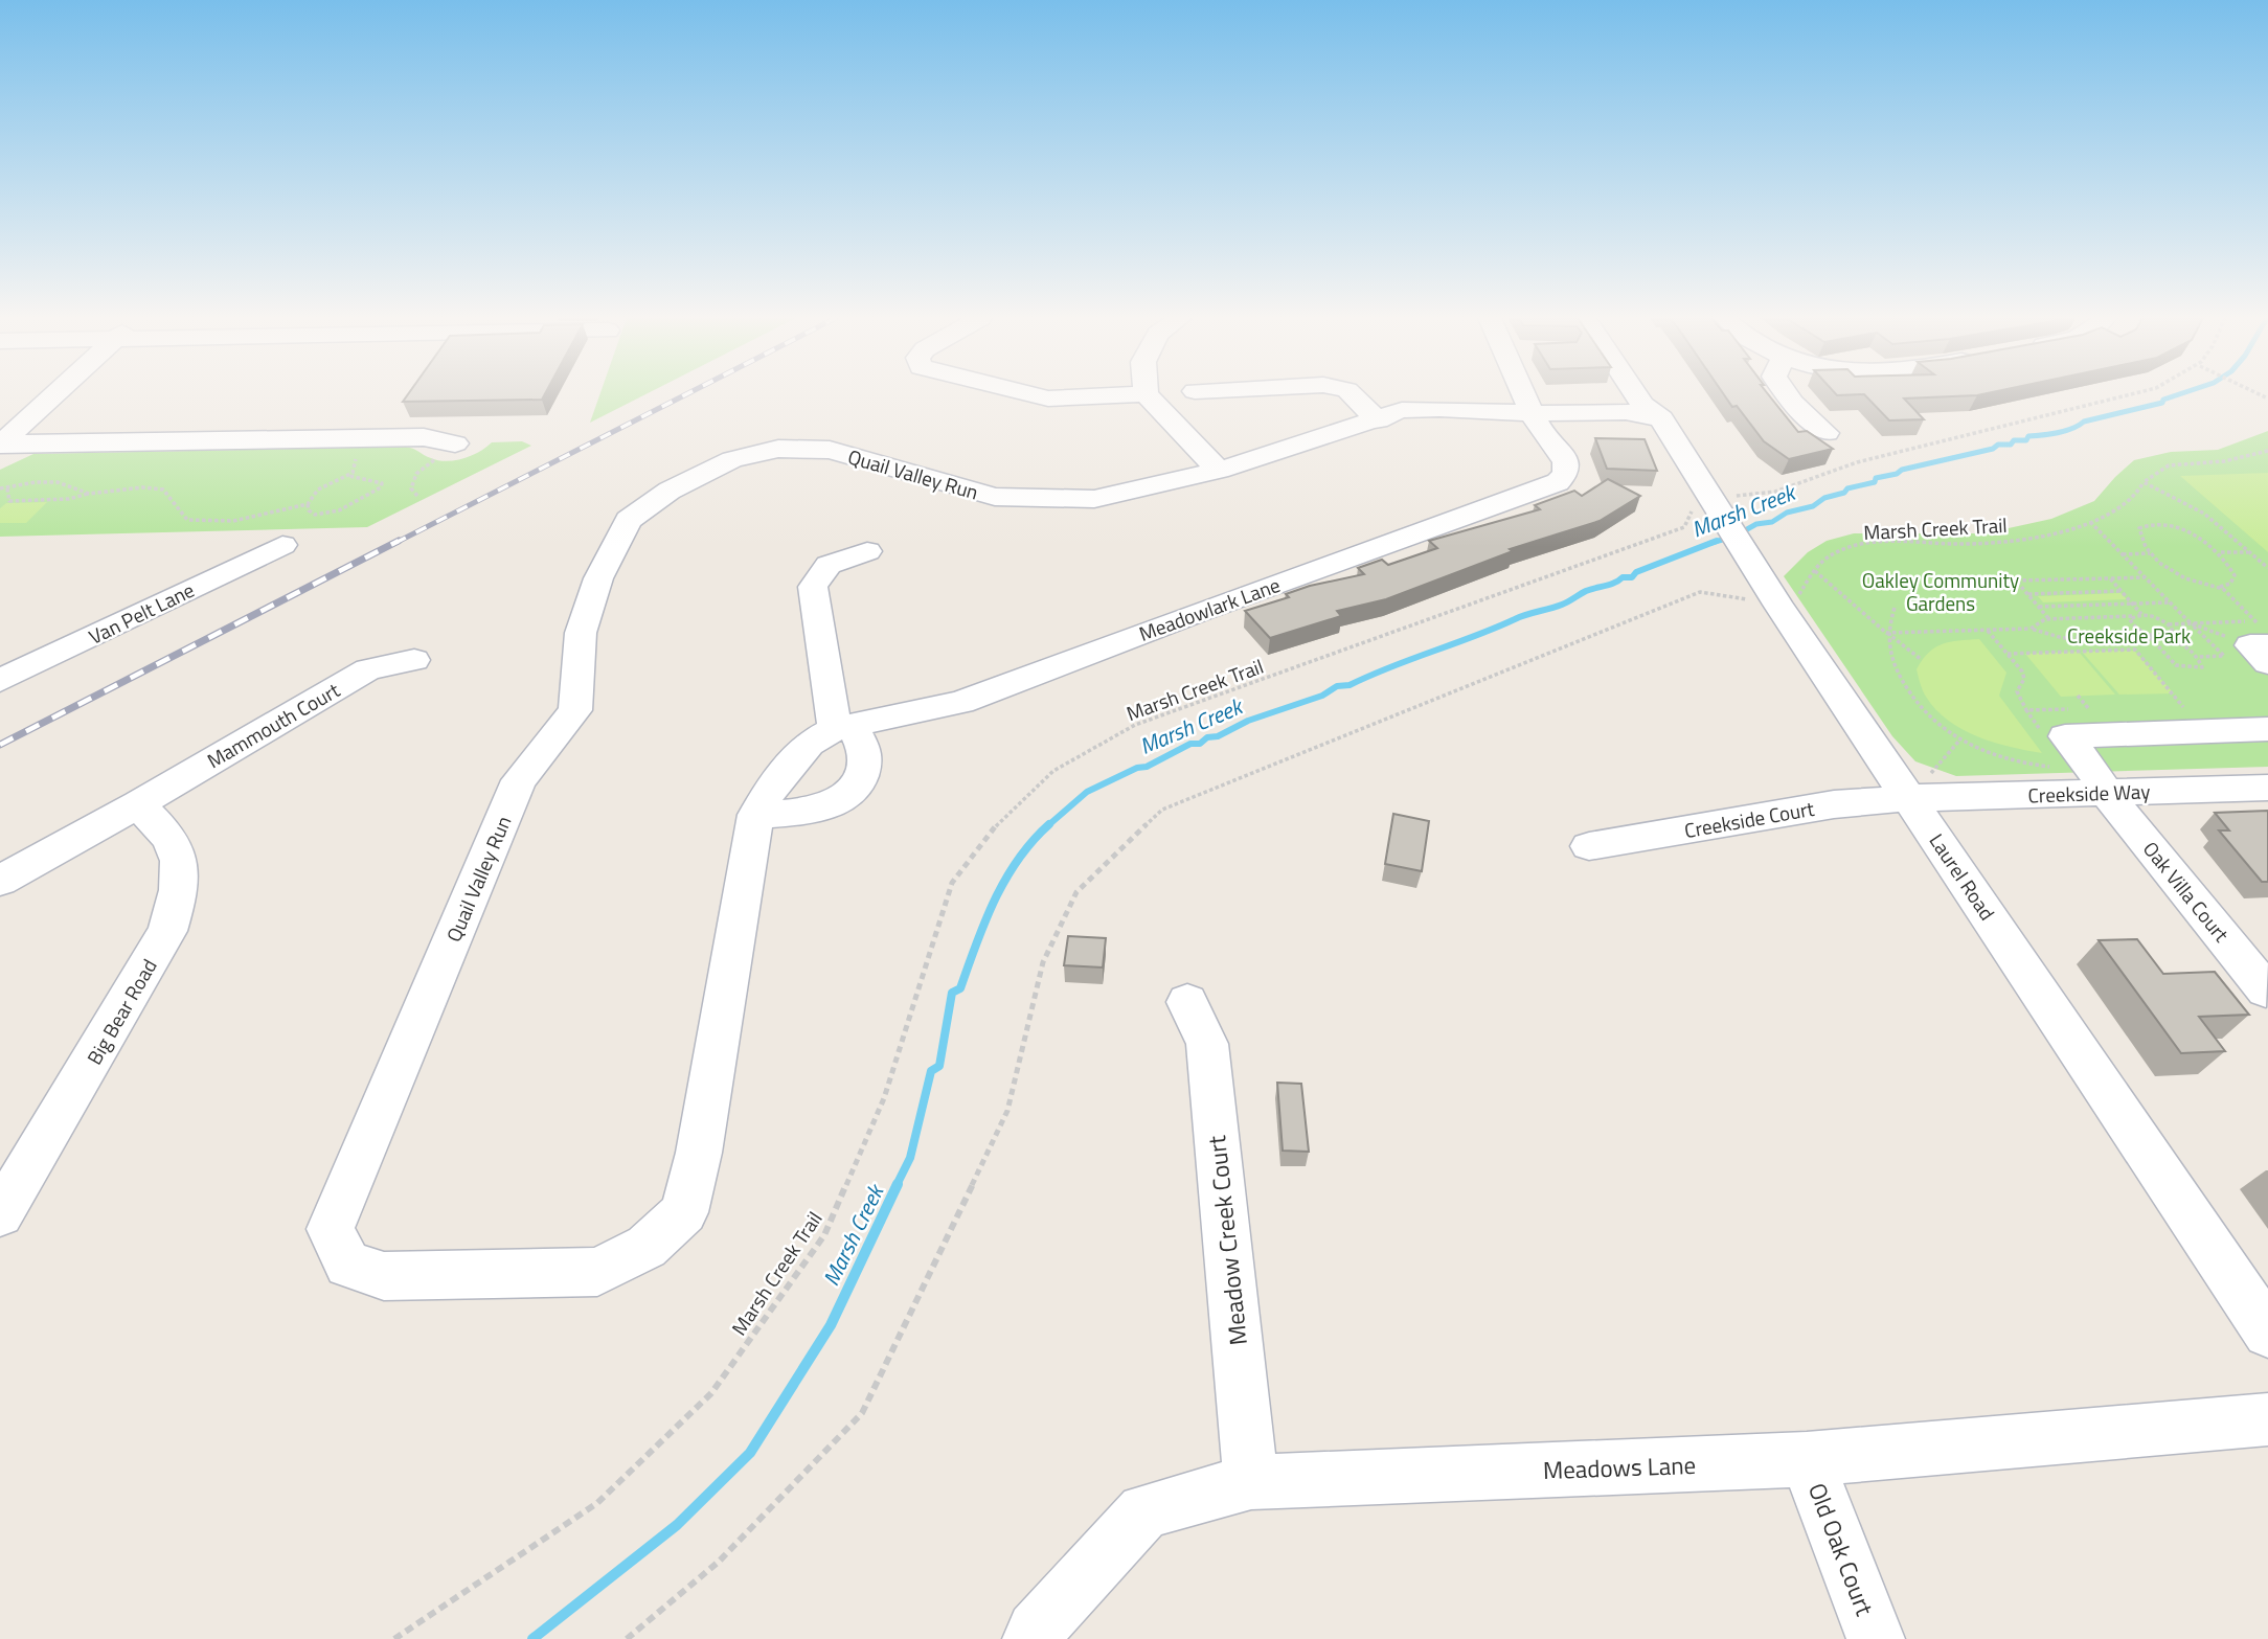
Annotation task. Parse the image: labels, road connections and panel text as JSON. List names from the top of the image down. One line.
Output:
{"streets":{"street":["Quail Valley Run","Meadowlark Lane","Van Pelt Lane","Mammouth Court","Creekside Way","Creekside Court","Laurel Road","Oak Villa Court","Big Bear Road","Meadow Creek Court","Meadows Lane","Old Oak Court"],"path":["Marsh Creek Trail"]},"crossings":[["Quail Valley Run","Meadowlark Lane"],["Quail Valley Run","Laurel Road"],["Marsh Creek Trail","Laurel Road"],["Mammouth Court","Big Bear Road"],["Creekside Way","Creekside Court"],["Creekside Way","Laurel Road"],["Creekside Way","Oak Villa Court"],["Creekside Court","Laurel Road"],["Meadow Creek Court","Meadows Lane"],["Meadows Lane","Old Oak Court"]],"water":["Marsh Creek"],"parks":["Oakley Community Gardens","Creekside Park"]}
